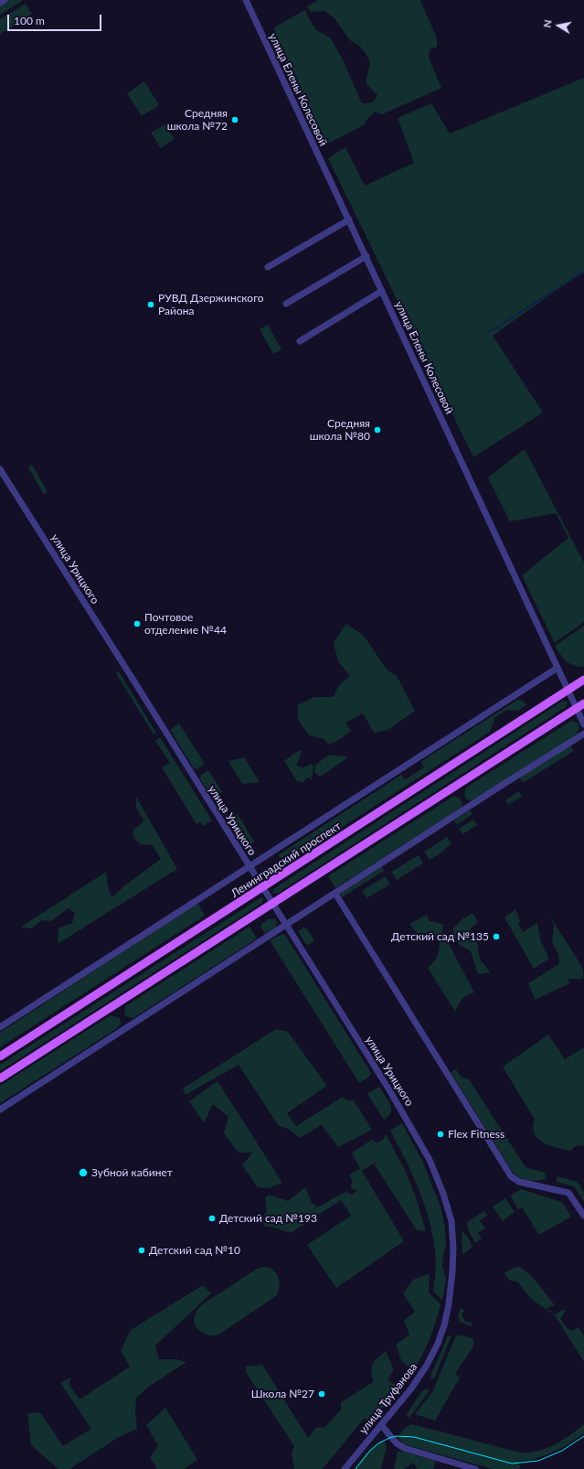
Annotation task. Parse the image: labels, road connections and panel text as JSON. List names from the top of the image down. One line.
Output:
{"streets":{"main road":["Ленинградский проспект"],"street":["улица Елены Колесовой","улица Урицкого","улица Труфанова"]},"crossings":[["улица Елены Колесовой","Ленинградский проспект"],["улица Урицкого","Ленинградский проспект"],["улица Урицкого","улица Труфанова"]],"places":["Средняя школа №72","РУВД Дзержинского Района","Средняя школа №80","Почтовое отделение №44","Детский сад №135","Flex Fitness","Зубной кабинет","Детский сад №193","Детский сад №10","Школа №27"],"scale_bar":"100 m","north":"left"}
